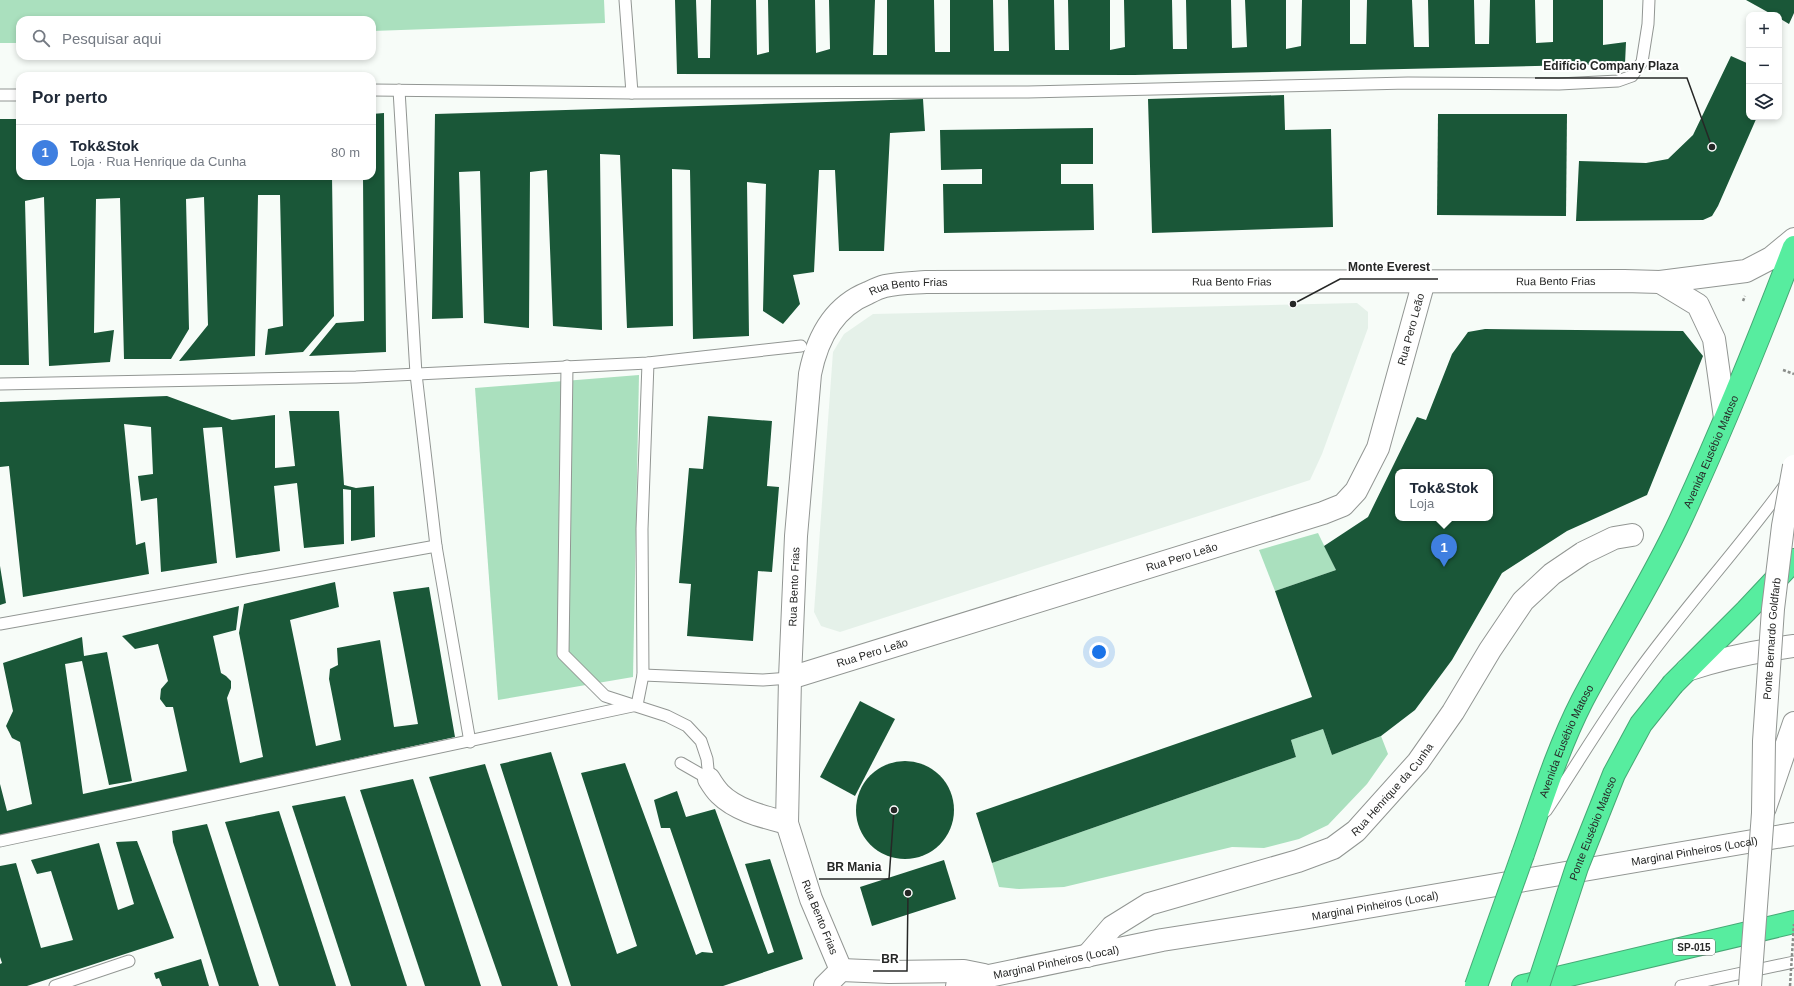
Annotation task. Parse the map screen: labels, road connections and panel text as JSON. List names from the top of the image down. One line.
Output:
{"streets":{"highway":["Avenida Eusébio Matoso","Ponte Eusébio Matoso","SP-015"],"main road":["Rua Bento Frias","Rua Pero Leão","Ponte Bernardo Goldfarb","Rua Henrique da Cunha","Marginal Pinheiros (Local)"]},"crossings":[["Rua Bento Frias","Rua Pero Leão"],["Rua Henrique da Cunha","Marginal Pinheiros (Local)"]],"places":["Edifício Company Plaza","Monte Everest","BR Mania","BR"],"page":{"map_buttons":["+","−"],"search":"Pesquisar aqui","heading":"Por perto","list":[{"mark":"1","name":"Tok&Stok","note":"Loja · Rua Henrique da Cunha","value":"80 m"}],"popup":["Tok&Stok","Loja"],"pins":"1"}}
